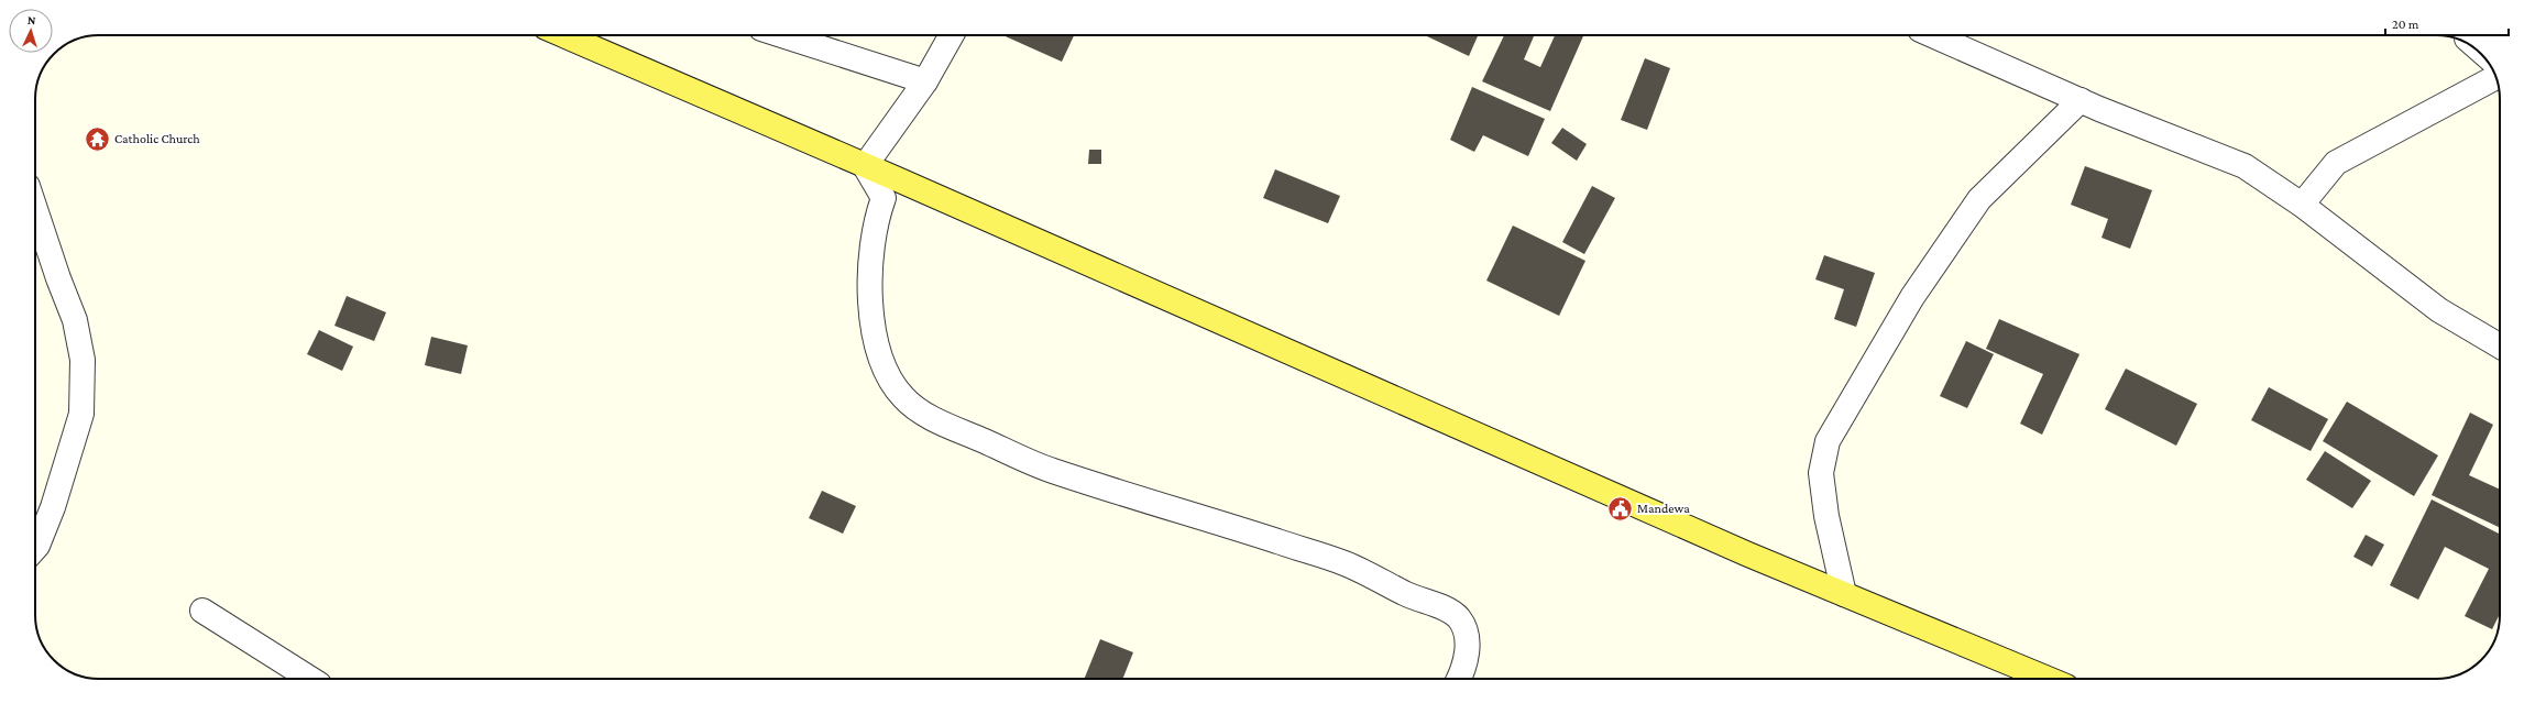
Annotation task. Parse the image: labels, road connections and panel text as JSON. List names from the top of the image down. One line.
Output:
{"places":{"temple":["Catholic Church"],"public building":["Mandewa"]},"scale_bar":"20 m","north":"top"}
